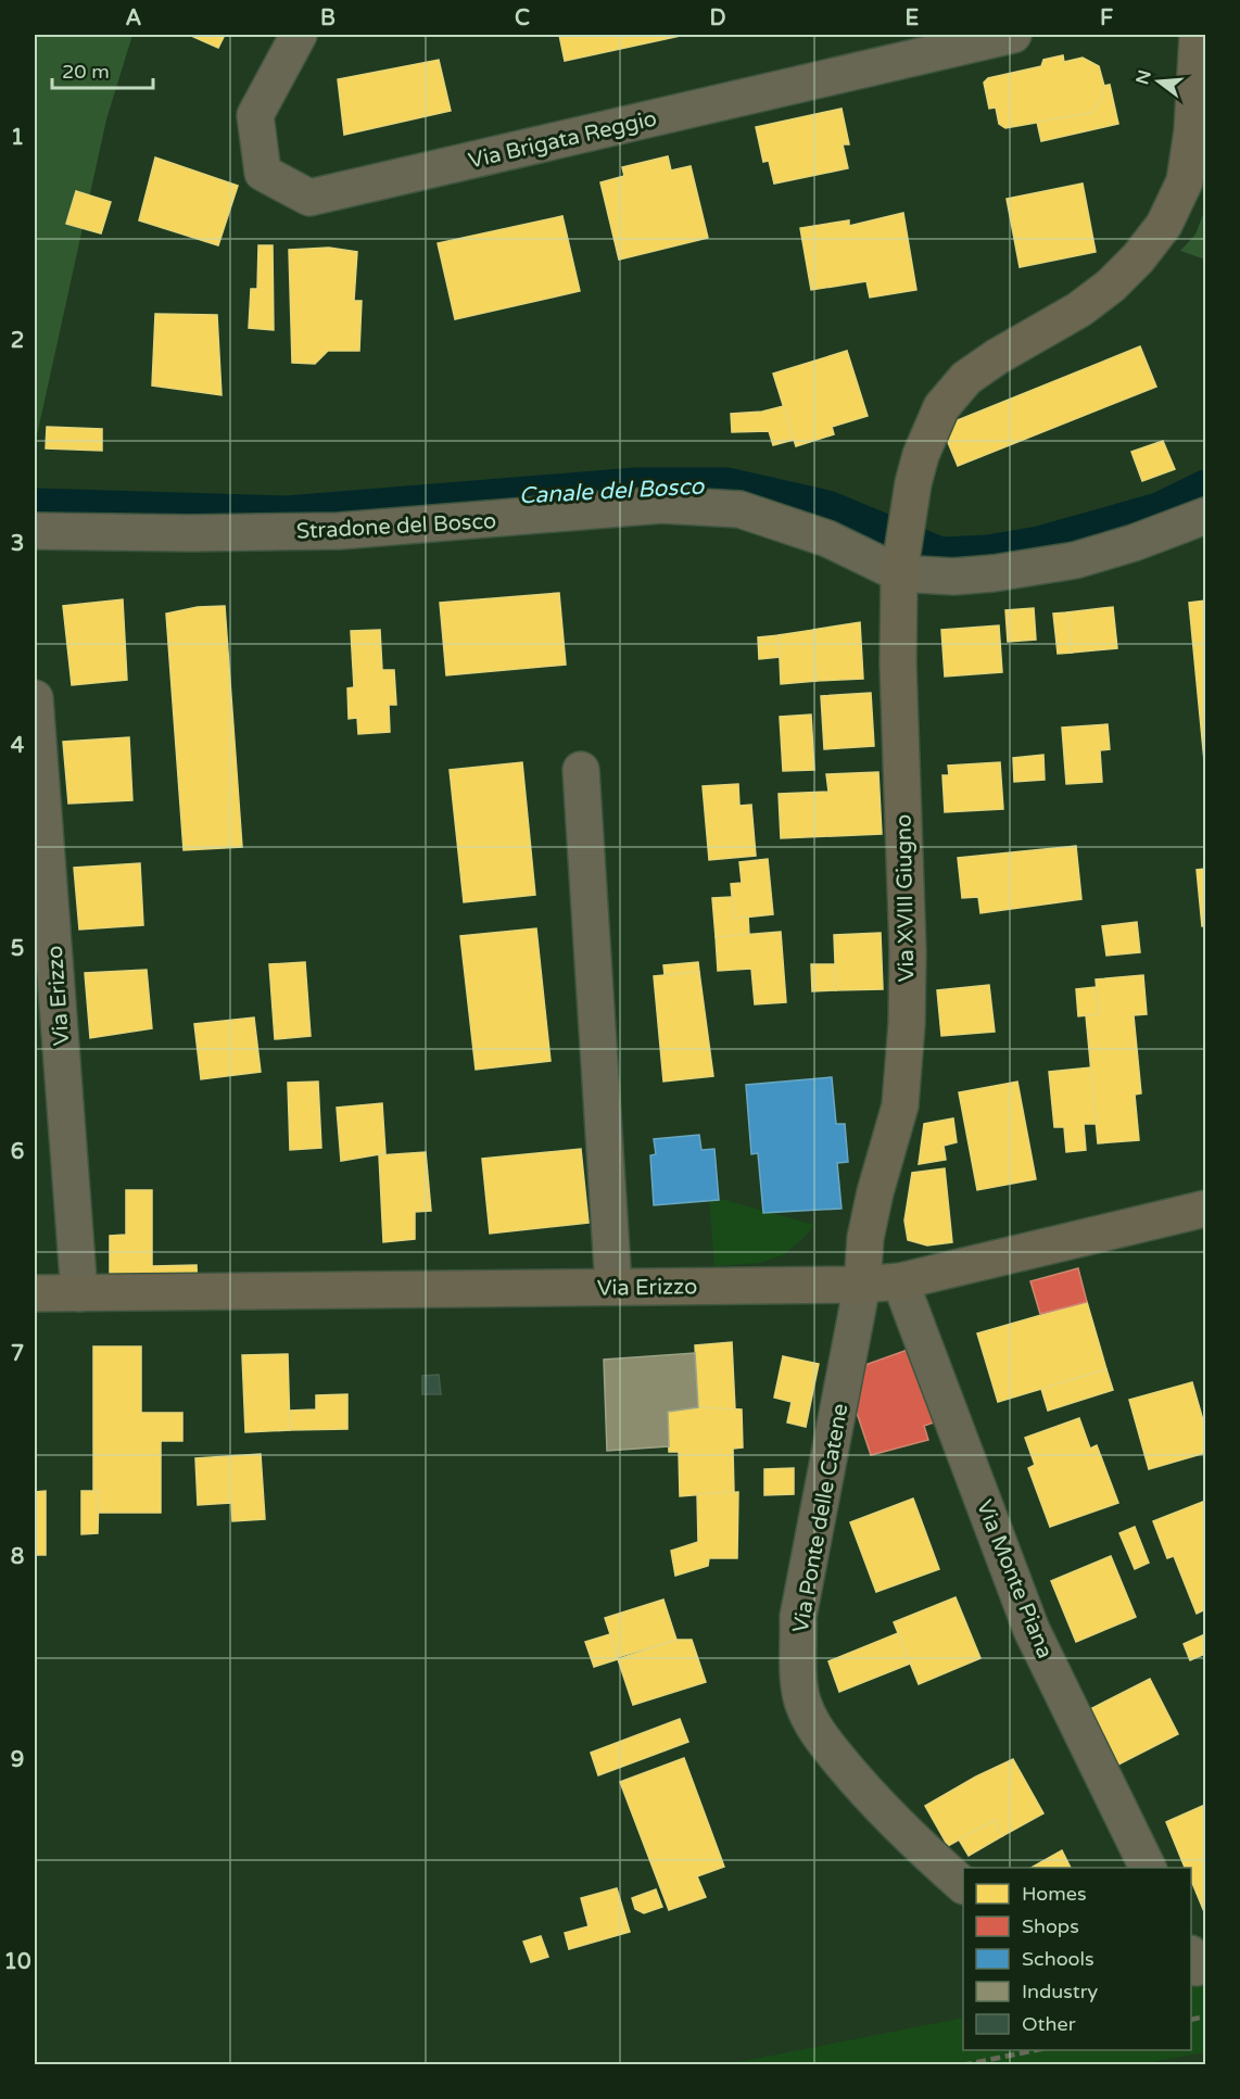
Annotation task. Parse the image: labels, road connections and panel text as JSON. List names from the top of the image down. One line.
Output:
{"streets":{"main road":["Via XVIII Giugno","Via Erizzo"],"street":["Via Brigata Reggio","Stradone del Bosco","Via Ponte delle Catene","Via Monte Piana"]},"crossings":[["Stradone del Bosco","Via XVIII Giugno"],["Via XVIII Giugno","Via Erizzo"],["Via XVIII Giugno","Via Ponte delle Catene"],["Via Erizzo","Via Ponte delle Catene"],["Via Erizzo","Via Monte Piana"]],"water":["Canale del Bosco"],"legend":["Homes","Shops","Schools","Industry","Other"],"scale_bar":"20 m","north":"left","grid":{"columns":["A","B","C","D","E","F"],"rows":["1","2","3","4","5","6","7","8","9","10"]}}
